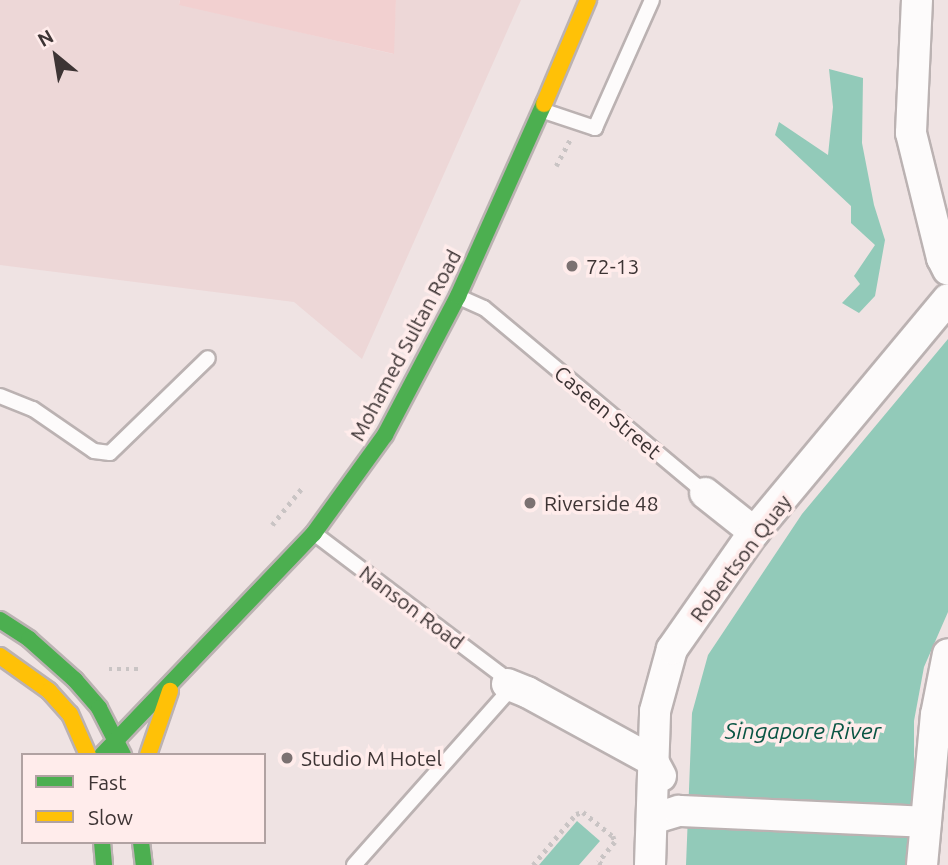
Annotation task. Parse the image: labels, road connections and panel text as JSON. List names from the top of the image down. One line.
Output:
{"streets":{"street":["Mohamed Sultan Road","Caseen Street","Robertson Quay","Nanson Road"]},"crossings":[["Mohamed Sultan Road","Caseen Street"],["Mohamed Sultan Road","Nanson Road"],["Caseen Street","Robertson Quay"],["Robertson Quay","Nanson Road"]],"water":["Singapore River"],"places":["72-13","Riverside 48","Studio M Hotel"],"legend":["Fast","Slow"],"north":"top left"}
